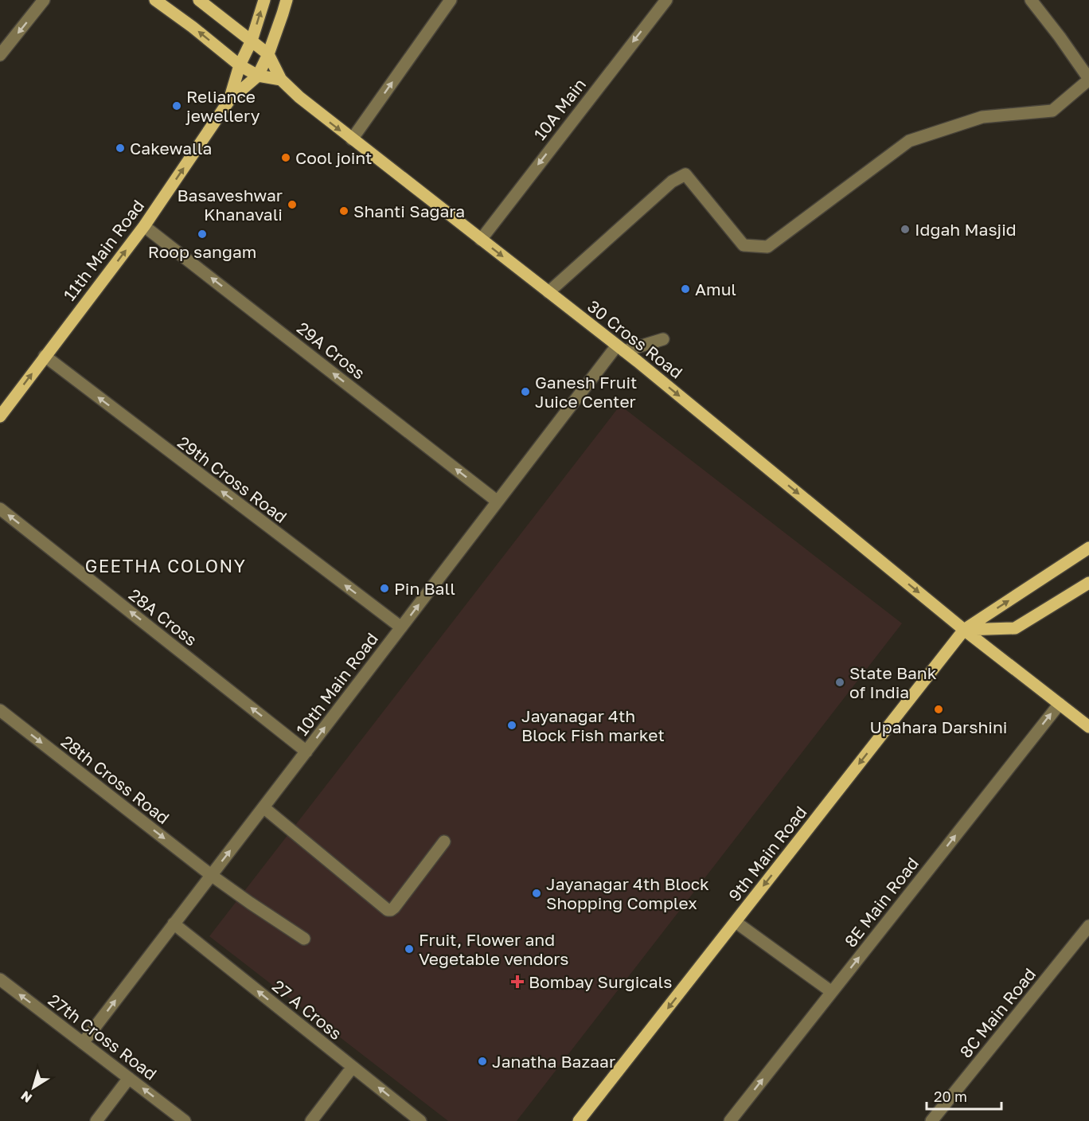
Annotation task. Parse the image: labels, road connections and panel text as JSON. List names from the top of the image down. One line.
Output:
{"streets":{"main road":["11th Main Road","30 Cross Road","9th Main Road"],"street":["10A Main","29A Cross","29th Cross Road","28A Cross","10th Main Road","28th Cross Road","8E Main Road","27 A Cross","8C Main Road","27th Cross Road"]},"crossings":[["10A Main","30 Cross Road"],["11th Main Road","29A Cross"],["11th Main Road","29th Cross Road"],["30 Cross Road","10th Main Road"],["30 Cross Road","9th Main Road"],["30 Cross Road","8E Main Road"],["29A Cross","10th Main Road"],["29th Cross Road","10th Main Road"],["28A Cross","10th Main Road"],["10th Main Road","28th Cross Road"],["10th Main Road","27 A Cross"],["10th Main Road","27th Cross Road"]],"one_way":["10A Main","11th Main Road","30 Cross Road","29A Cross","29th Cross Road","28A Cross","10th Main Road","28th Cross Road","8E Main Road","27 A Cross","27th Cross Road"],"districts":["GEETHA COLONY"],"places":{"other":["Reliance jewellery","Cakewalla","Cool joint","Basaveshwar Khanavali","Shanti Sagara","Idgah Masjid","Roop sangam","Amul","Ganesh Fruit Juice Center","Pin Ball","State Bank of India","Upahara Darshini","Jayanagar 4th Block Fish market","Jayanagar 4th Block Shopping Complex","Fruit, Flower and Vegetable vendors","Janatha Bazaar"],"health":["Bombay Surgicals"]},"scale_bar":"20 m","north":"bottom left"}
